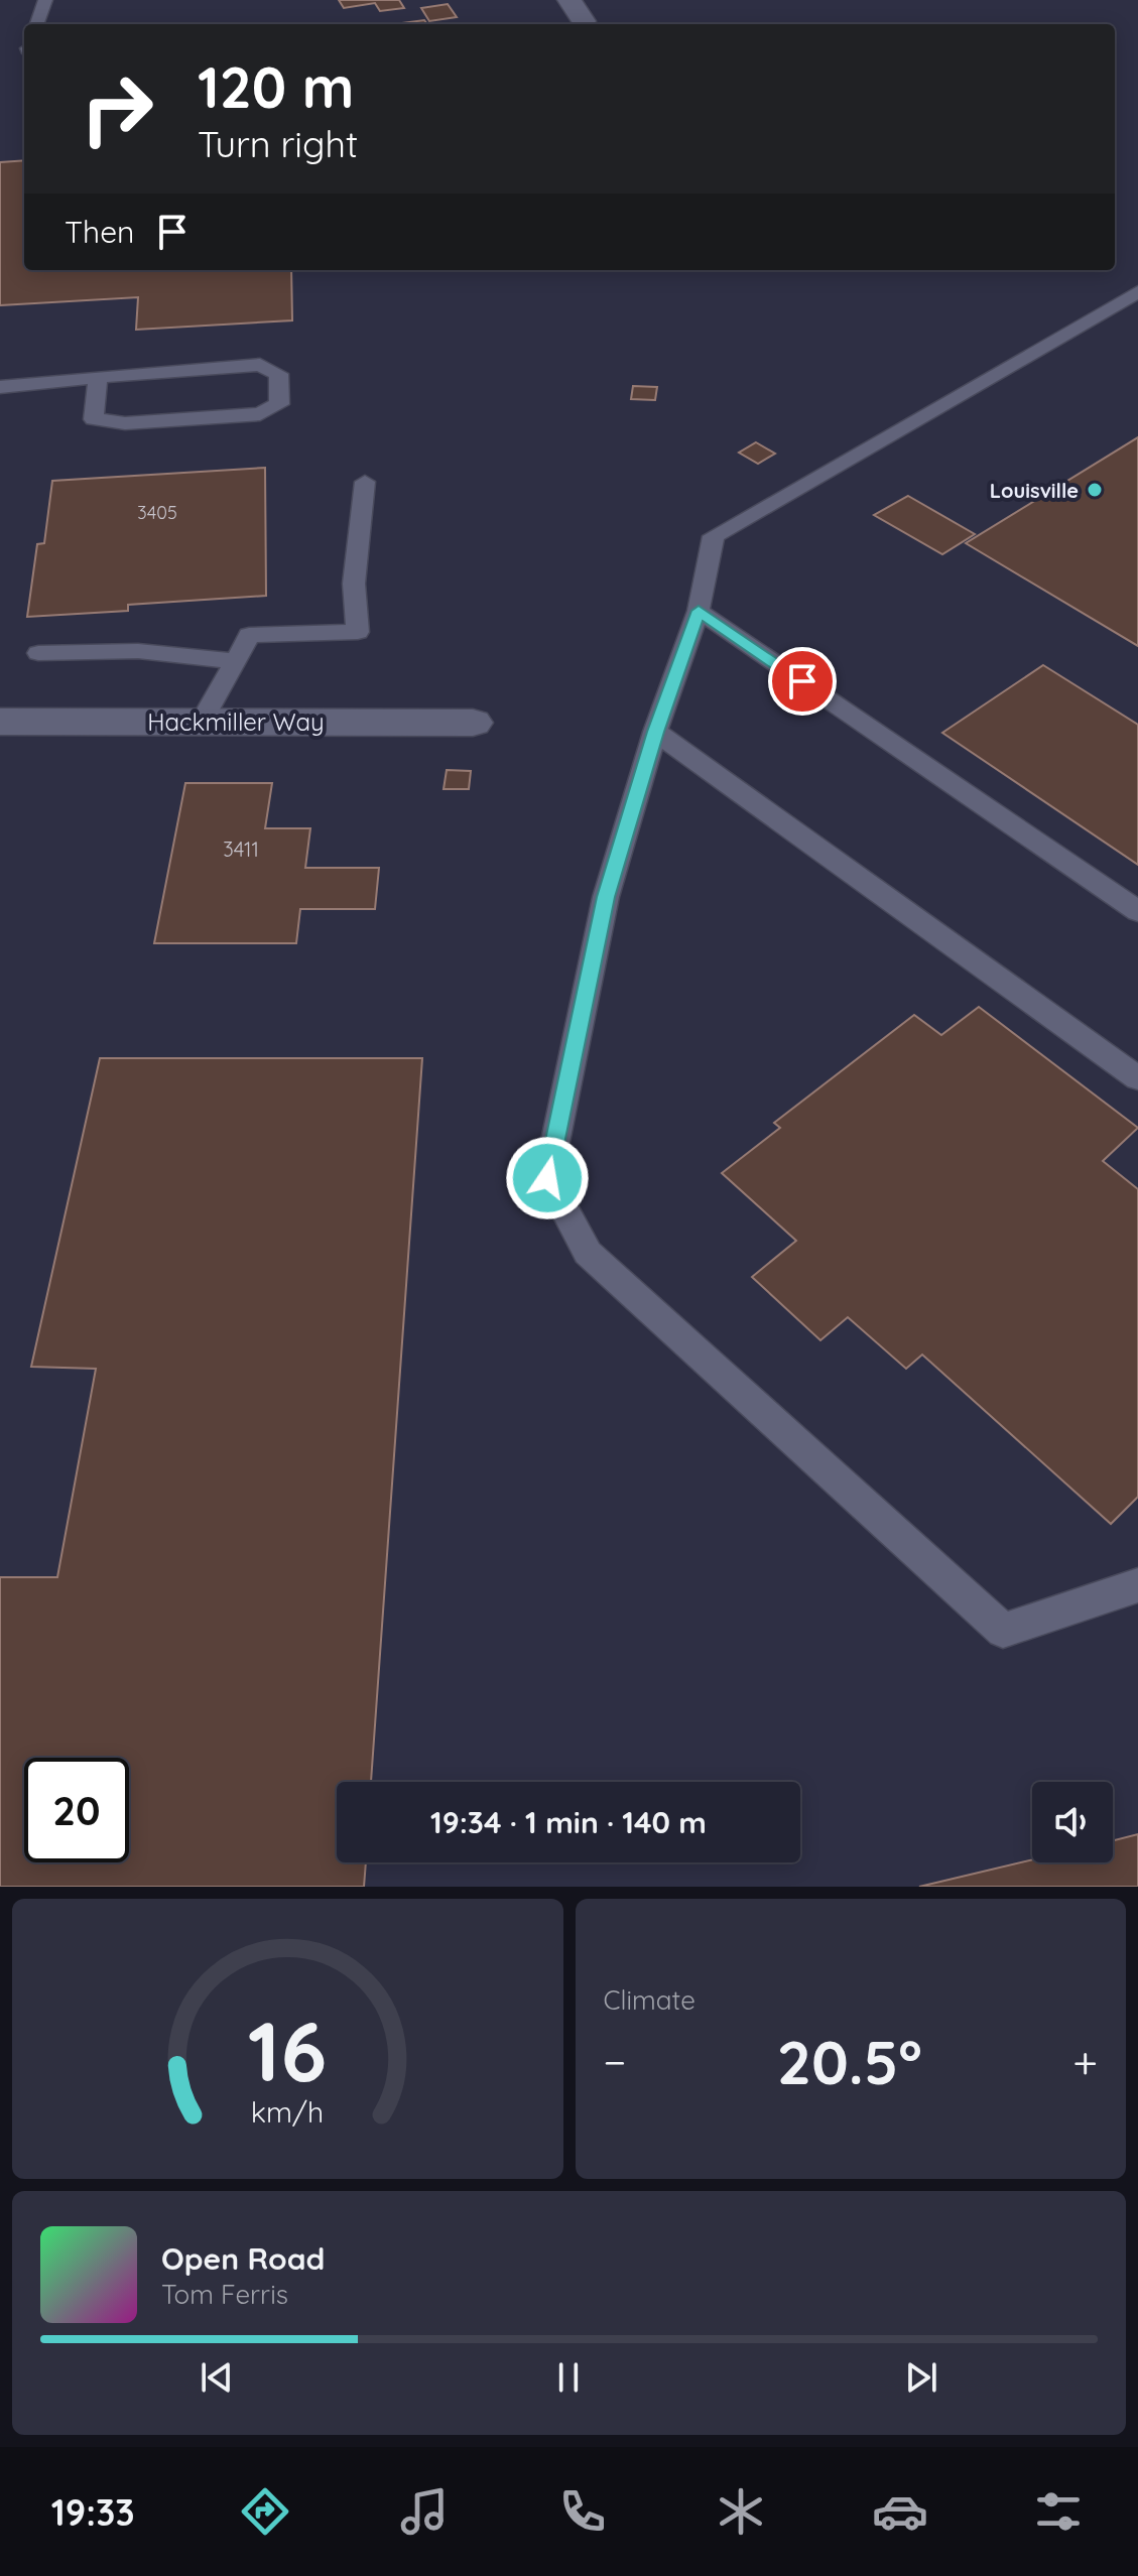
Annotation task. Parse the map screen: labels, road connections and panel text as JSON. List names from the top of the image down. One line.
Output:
{"streets":{"street":["Hackmiller Way"]},"places":["Louisville"],"house_numbers":["3405","3411"],"page":{"turn":["120 m","Turn right"],"then":"Then","limit":"20","trip":"19:34 · 1 min · 140 m","tile":"Climate","heat":["−","20.5°","+"],"song":["Open Road","Tom Ferris"],"tabs":"19:33","gauge":["16","km/h"]}}
